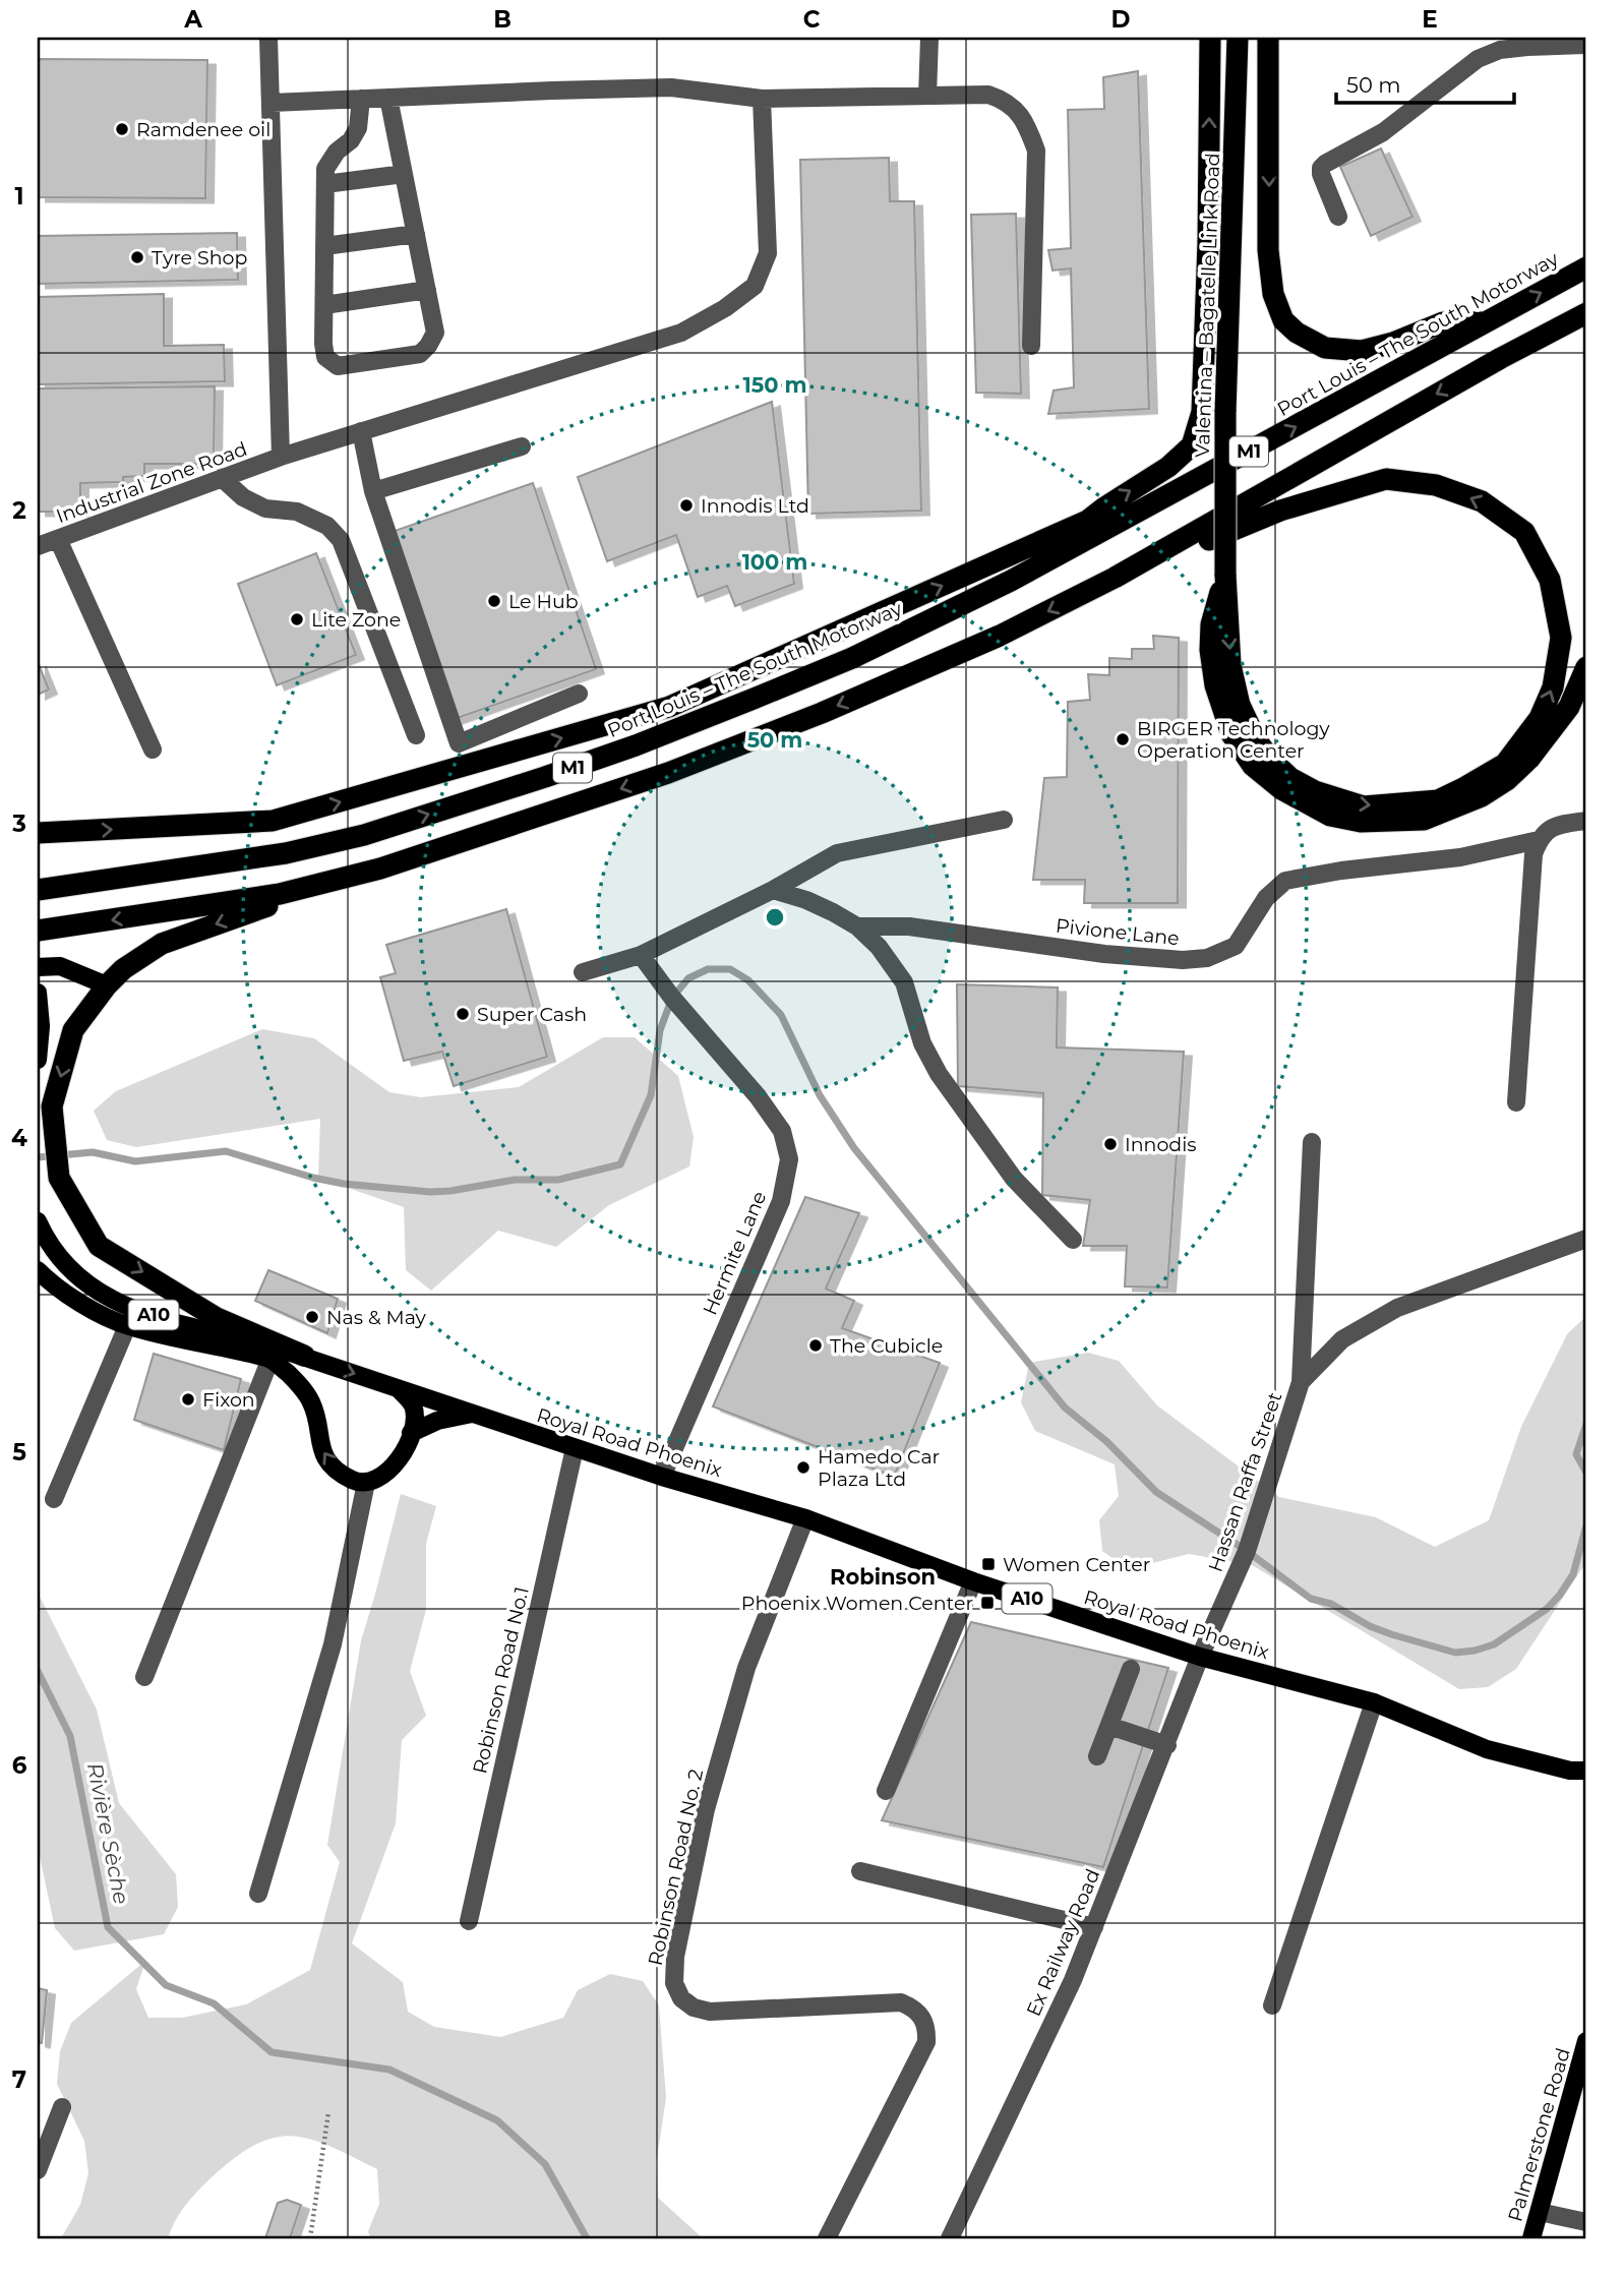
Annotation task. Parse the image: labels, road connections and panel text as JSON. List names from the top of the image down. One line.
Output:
{"streets":{"highway":["Valentina – Bagatelle Link Road","Port Louis – The South Motorway","M1"],"main road":["A10","Royal Road Phoenix","Palmerstone Road"],"street":["Industrial Zone Road","Pivione Lane","Hermite Lane","Hassan Raffa Street","Robinson Road No.1","Robinson Road No. 2","Ex Railway Road"]},"crossings":[["Hermite Lane","Royal Road Phoenix"],["A10","Royal Road Phoenix"],["Royal Road Phoenix","Hassan Raffa Street"],["Royal Road Phoenix","Robinson Road No.1"],["Royal Road Phoenix","Robinson Road No. 2"],["Royal Road Phoenix","Ex Railway Road"],["Hassan Raffa Street","Ex Railway Road"]],"districts":["Robinson"],"water":["Rivière Sèche"],"places":{"other":["Ramdenee oil","Tyre Shop","Innodis Ltd","Le Hub","Lite Zone","BIRGER Technology Operation Center","Super Cash","Innodis","Nas & May","The Cubicle","Fixon","Hamedo Car Plaza Ltd"],"transit":["Women Center","Phoenix Women Center"]},"scale_bar":"50 m","grid":{"columns":["A","B","C","D","E"],"rows":["1","2","3","4","5","6","7"]},"rings":["150 m","100 m","50 m"]}
